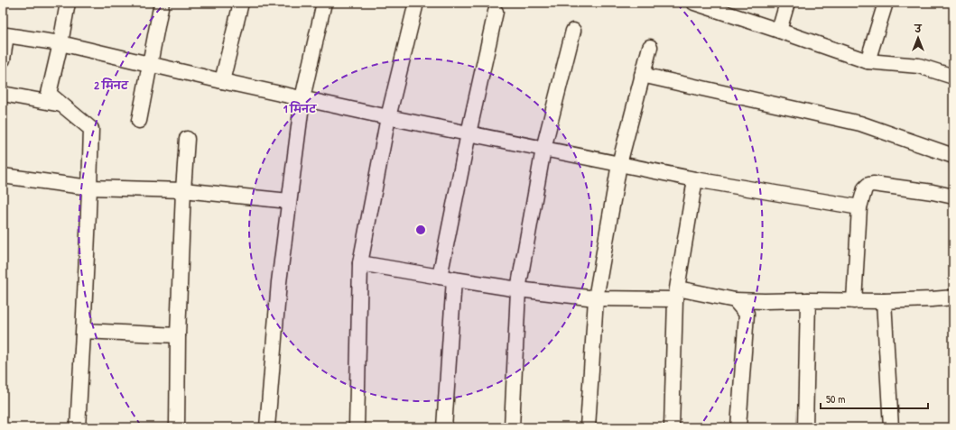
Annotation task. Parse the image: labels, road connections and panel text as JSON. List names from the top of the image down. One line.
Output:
{"scale_bar":"50 m","north":"top","rings":["2 मिनट","1 मिनट"]}
